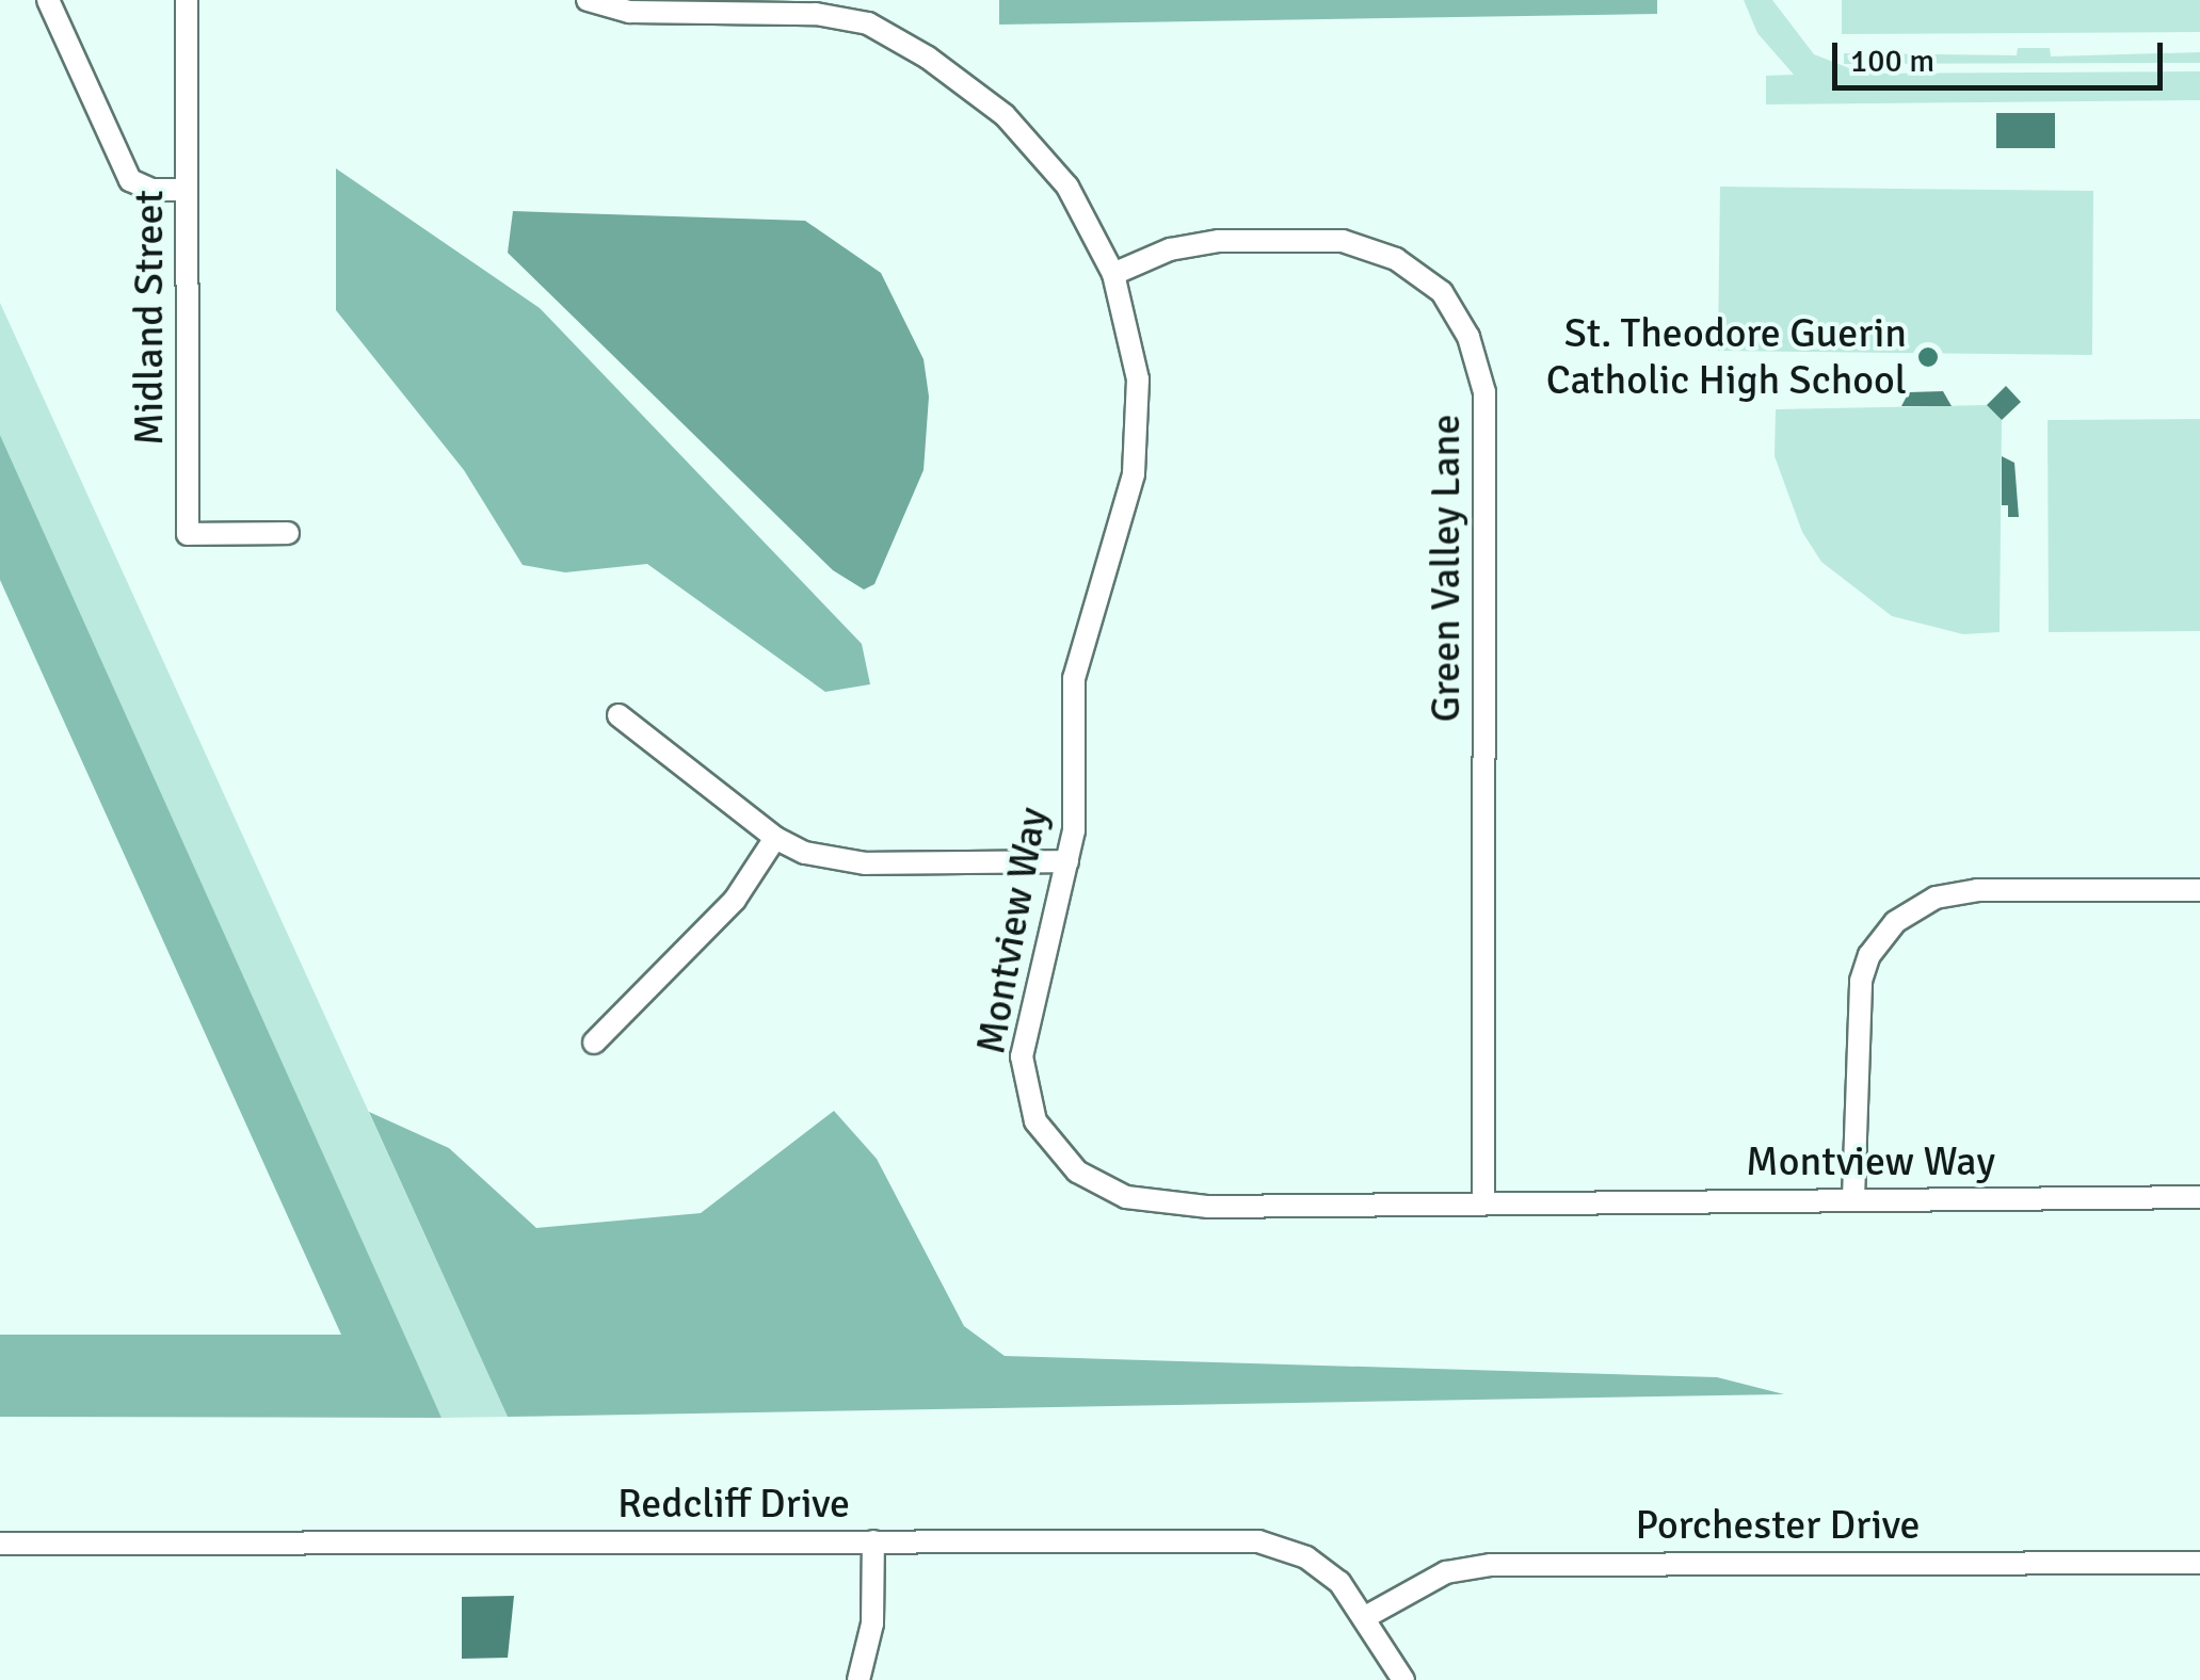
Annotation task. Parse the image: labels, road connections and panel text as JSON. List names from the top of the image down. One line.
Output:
{"streets":{"street":["Midland Street","Green Valley Lane","Montview Way","Redcliff Drive","Porchester Drive"]},"crossings":[["Green Valley Lane","Montview Way"],["Redcliff Drive","Porchester Drive"]],"places":["St. Theodore Guerin Catholic High School"],"scale_bar":"100 m"}
